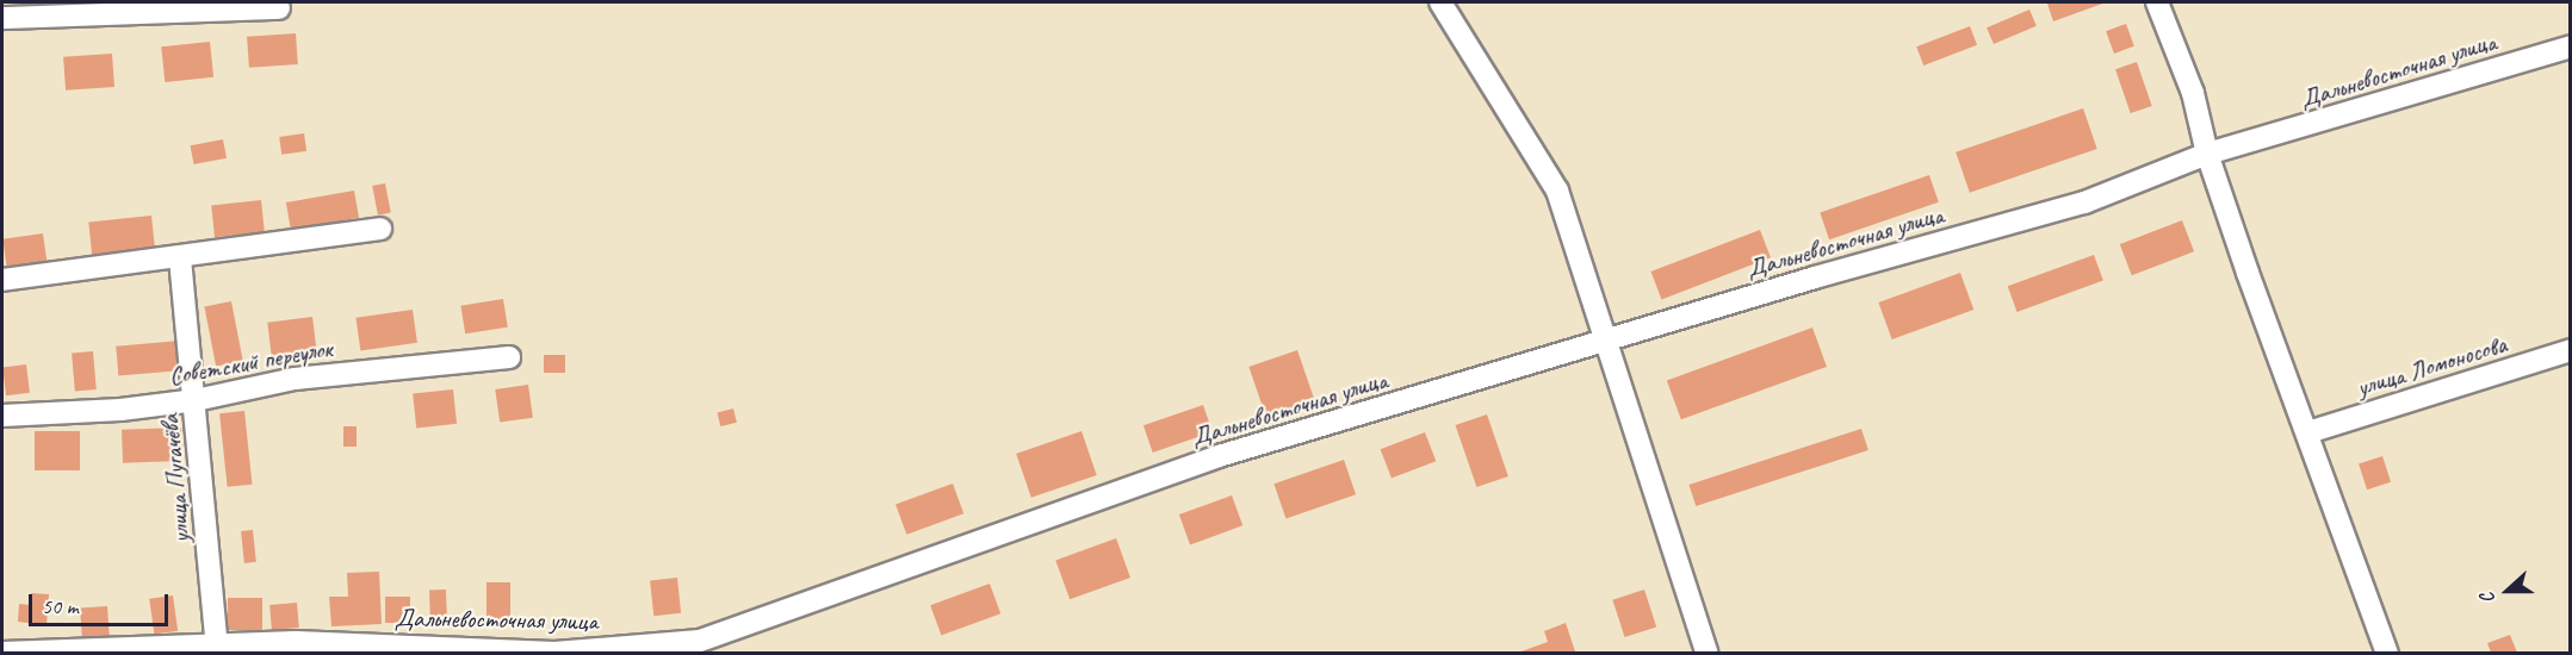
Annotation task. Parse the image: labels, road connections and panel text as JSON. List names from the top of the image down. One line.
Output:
{"streets":{"street":["Дальневосточная улица","Советский переулок","улица Ломоносова","улица Пугачёва"]},"crossings":[["Дальневосточная улица","улица Пугачёва"],["Советский переулок","улица Пугачёва"]],"scale_bar":"50 m","north":"left"}
